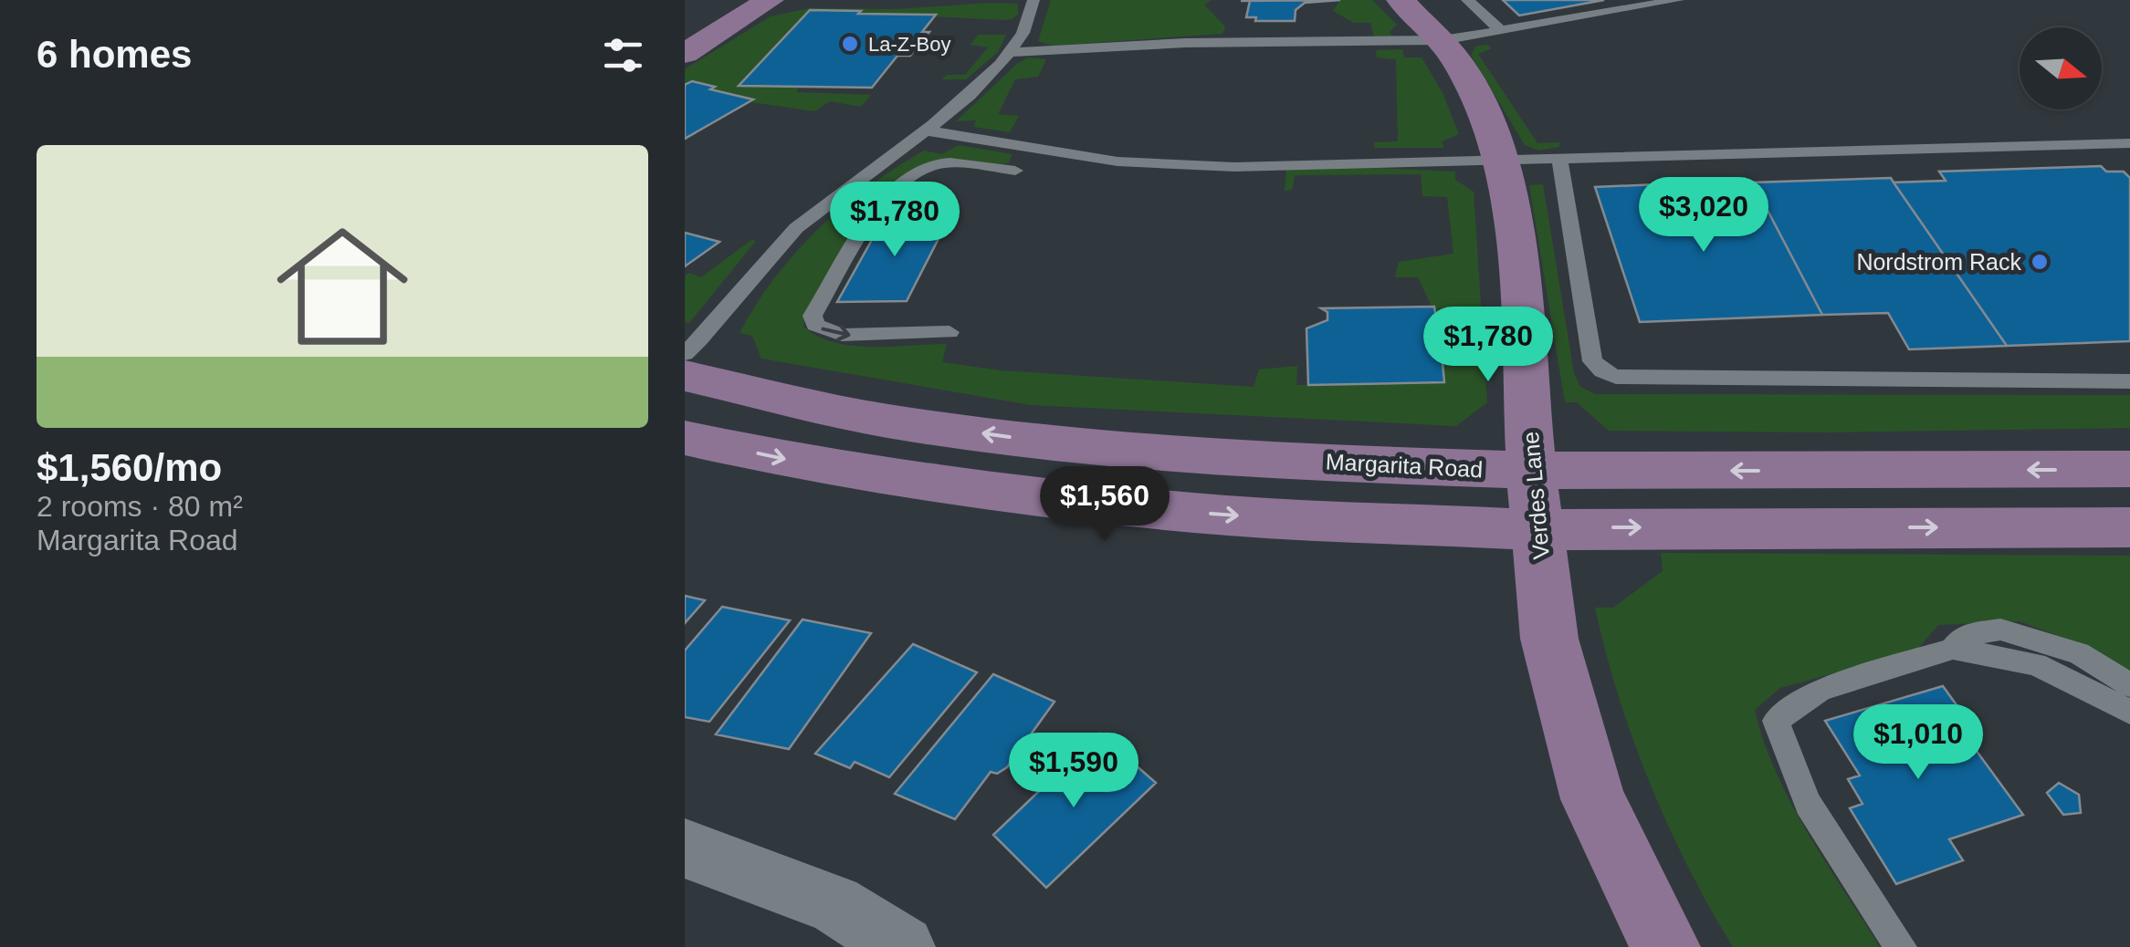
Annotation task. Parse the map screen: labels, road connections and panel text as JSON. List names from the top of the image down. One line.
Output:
{"streets":{"main road":["Margarita Road","Verdes Lane"]},"crossings":[["Margarita Road","Verdes Lane"]],"places":["La-Z-Boy","Nordstrom Rack"],"north":"right","page":{"heading":"6 homes","list":[{"name":"$1,560/mo","note":"2 rooms · 80 m² · Margarita Road"}],"price":["$3,020","$1,780","$1,780","$1,560","$1,010","$1,590"]}}
